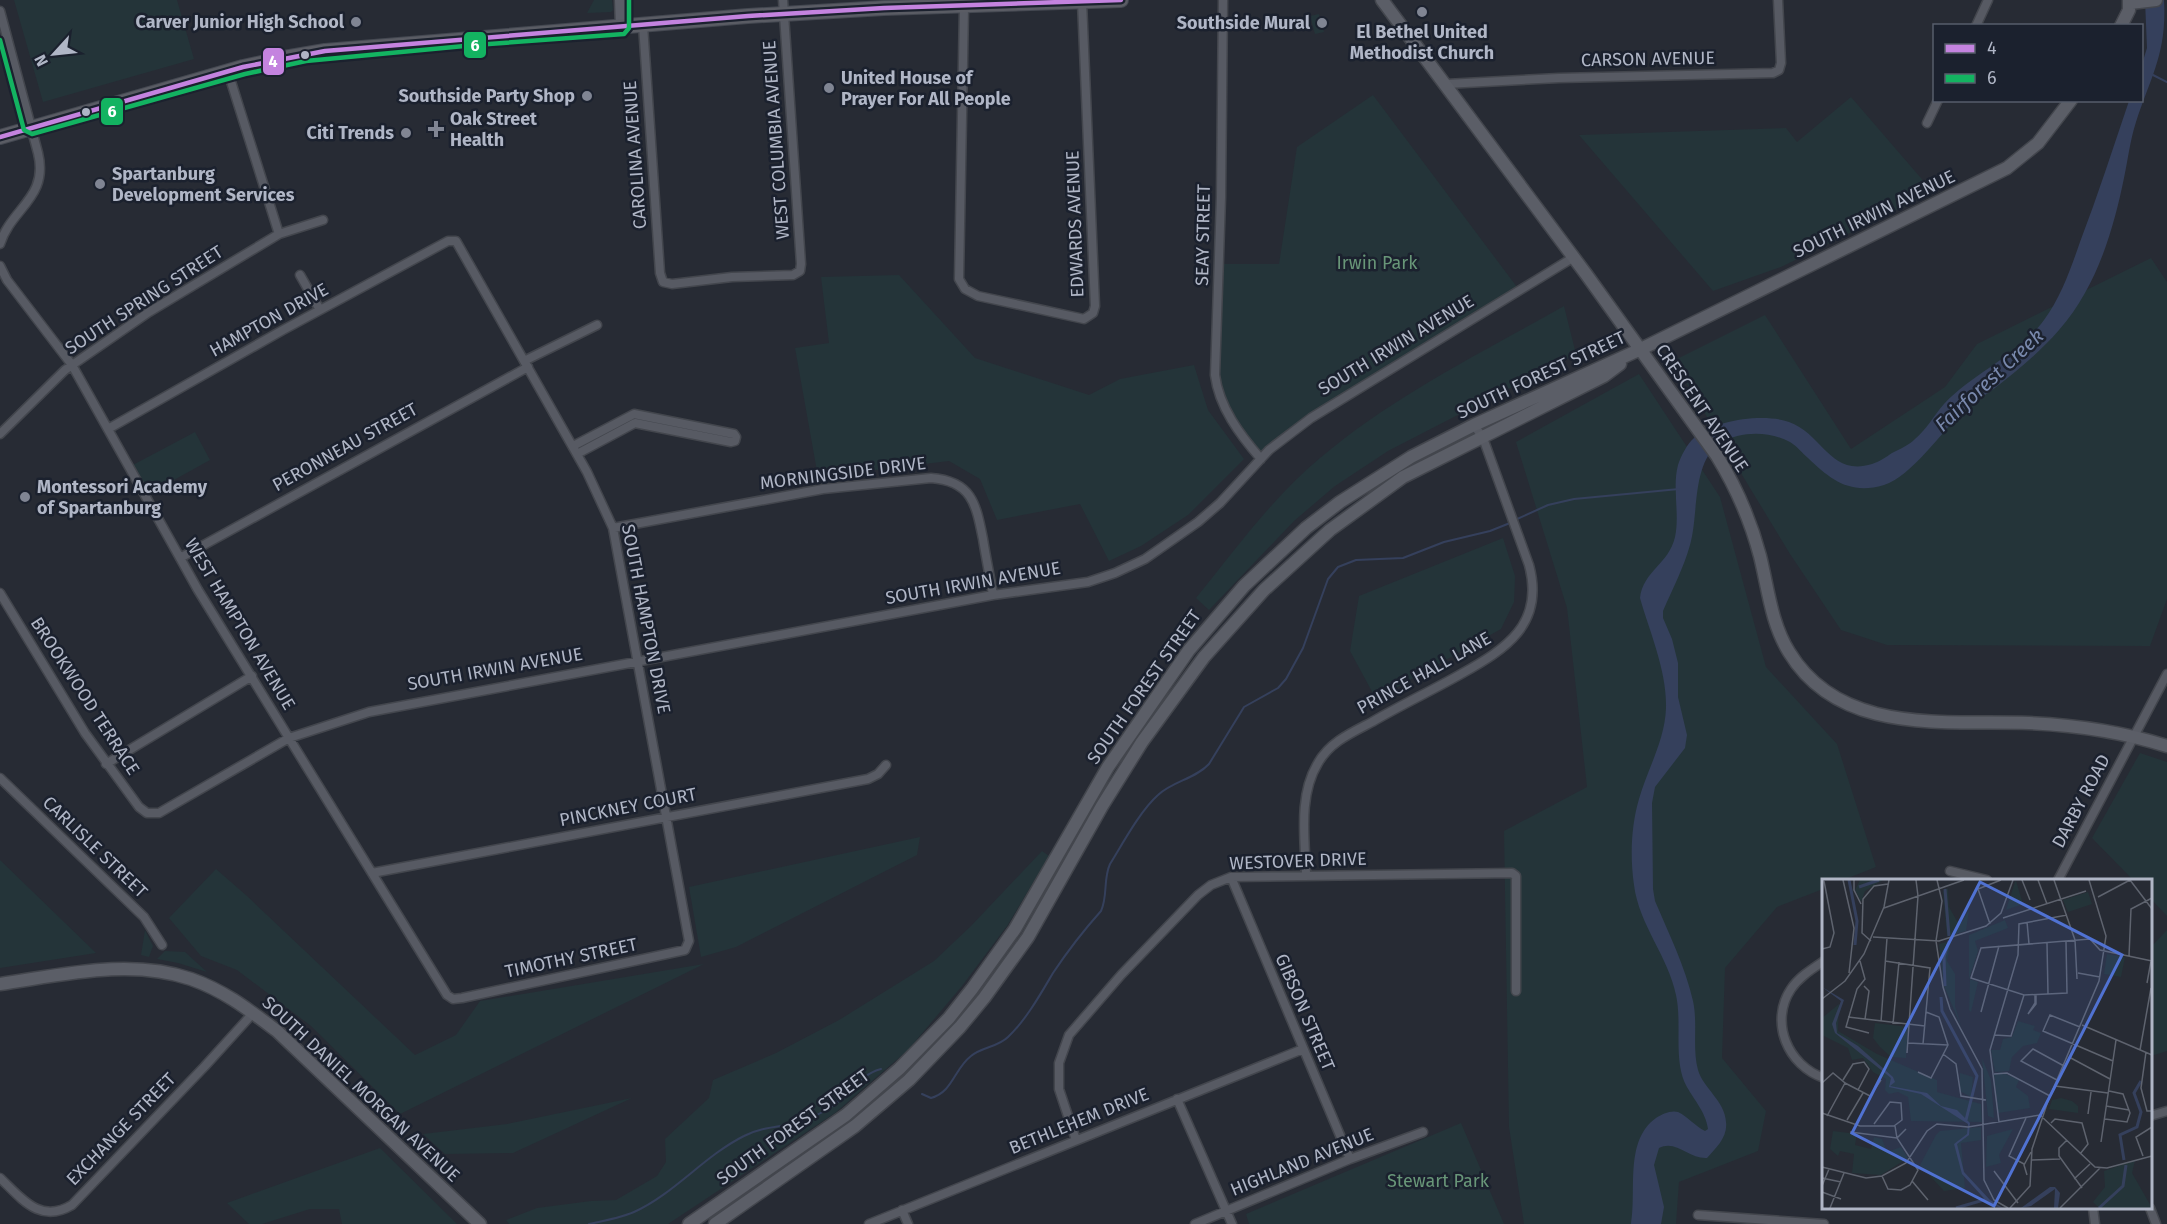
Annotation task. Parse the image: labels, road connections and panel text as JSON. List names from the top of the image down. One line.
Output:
{"streets":{"street":["CARSON AVENUE","WEST COLUMBIA AVENUE","CAROLINA AVENUE","SOUTH IRWIN AVENUE","EDWARDS AVENUE","SEAY STREET","SOUTH SPRING STREET","HAMPTON DRIVE","SOUTH FOREST STREET","CRESCENT AVENUE","PERONNEAU STREET","MORNINGSIDE DRIVE","SOUTH HAMPTON DRIVE","WEST HAMPTON AVENUE","PRINCE HALL LANE","BROOKWOOD TERRACE","DARBY ROAD","PINCKNEY COURT","CARLISLE STREET","WESTOVER DRIVE","TIMOTHY STREET","GIBSON STREET","SOUTH DANIEL MORGAN AVENUE","BETHLEHEM DRIVE","EXCHANGE STREET","HIGHLAND AVENUE"]},"crossings":[["CARSON AVENUE","CRESCENT AVENUE"],["WEST COLUMBIA AVENUE","CAROLINA AVENUE"],["SOUTH IRWIN AVENUE","SEAY STREET"],["SOUTH IRWIN AVENUE","SOUTH FOREST STREET"],["SOUTH IRWIN AVENUE","CRESCENT AVENUE"],["SOUTH IRWIN AVENUE","MORNINGSIDE DRIVE"],["SOUTH IRWIN AVENUE","SOUTH HAMPTON DRIVE"],["SOUTH IRWIN AVENUE","WEST HAMPTON AVENUE"],["SOUTH IRWIN AVENUE","BROOKWOOD TERRACE"],["SOUTH SPRING STREET","WEST HAMPTON AVENUE"],["HAMPTON DRIVE","SOUTH HAMPTON DRIVE"],["HAMPTON DRIVE","WEST HAMPTON AVENUE"],["SOUTH FOREST STREET","CRESCENT AVENUE"],["SOUTH FOREST STREET","PRINCE HALL LANE"],["CRESCENT AVENUE","DARBY ROAD"],["PERONNEAU STREET","SOUTH HAMPTON DRIVE"],["PERONNEAU STREET","WEST HAMPTON AVENUE"],["MORNINGSIDE DRIVE","SOUTH HAMPTON DRIVE"],["SOUTH HAMPTON DRIVE","PINCKNEY COURT"],["SOUTH HAMPTON DRIVE","TIMOTHY STREET"],["WEST HAMPTON AVENUE","PINCKNEY COURT"],["WEST HAMPTON AVENUE","TIMOTHY STREET"],["PRINCE HALL LANE","WESTOVER DRIVE"],["WESTOVER DRIVE","GIBSON STREET"],["WESTOVER DRIVE","BETHLEHEM DRIVE"],["GIBSON STREET","BETHLEHEM DRIVE"],["GIBSON STREET","HIGHLAND AVENUE"],["SOUTH DANIEL MORGAN AVENUE","EXCHANGE STREET"]],"water":["Fairforest Creek"],"parks":["Irwin Park","Stewart Park"],"places":{"other":["El Bethel United Methodist Church","Carver Junior High School","Southside Mural","United House of Prayer For All People","Southside Party Shop","Citi Trends","Spartanburg Development Services","Montessori Academy of Spartanburg"],"health":["Oak Street Health"]},"lines":["transit line 4","transit line 6"],"legend":["4","6"],"north":"bottom left"}
